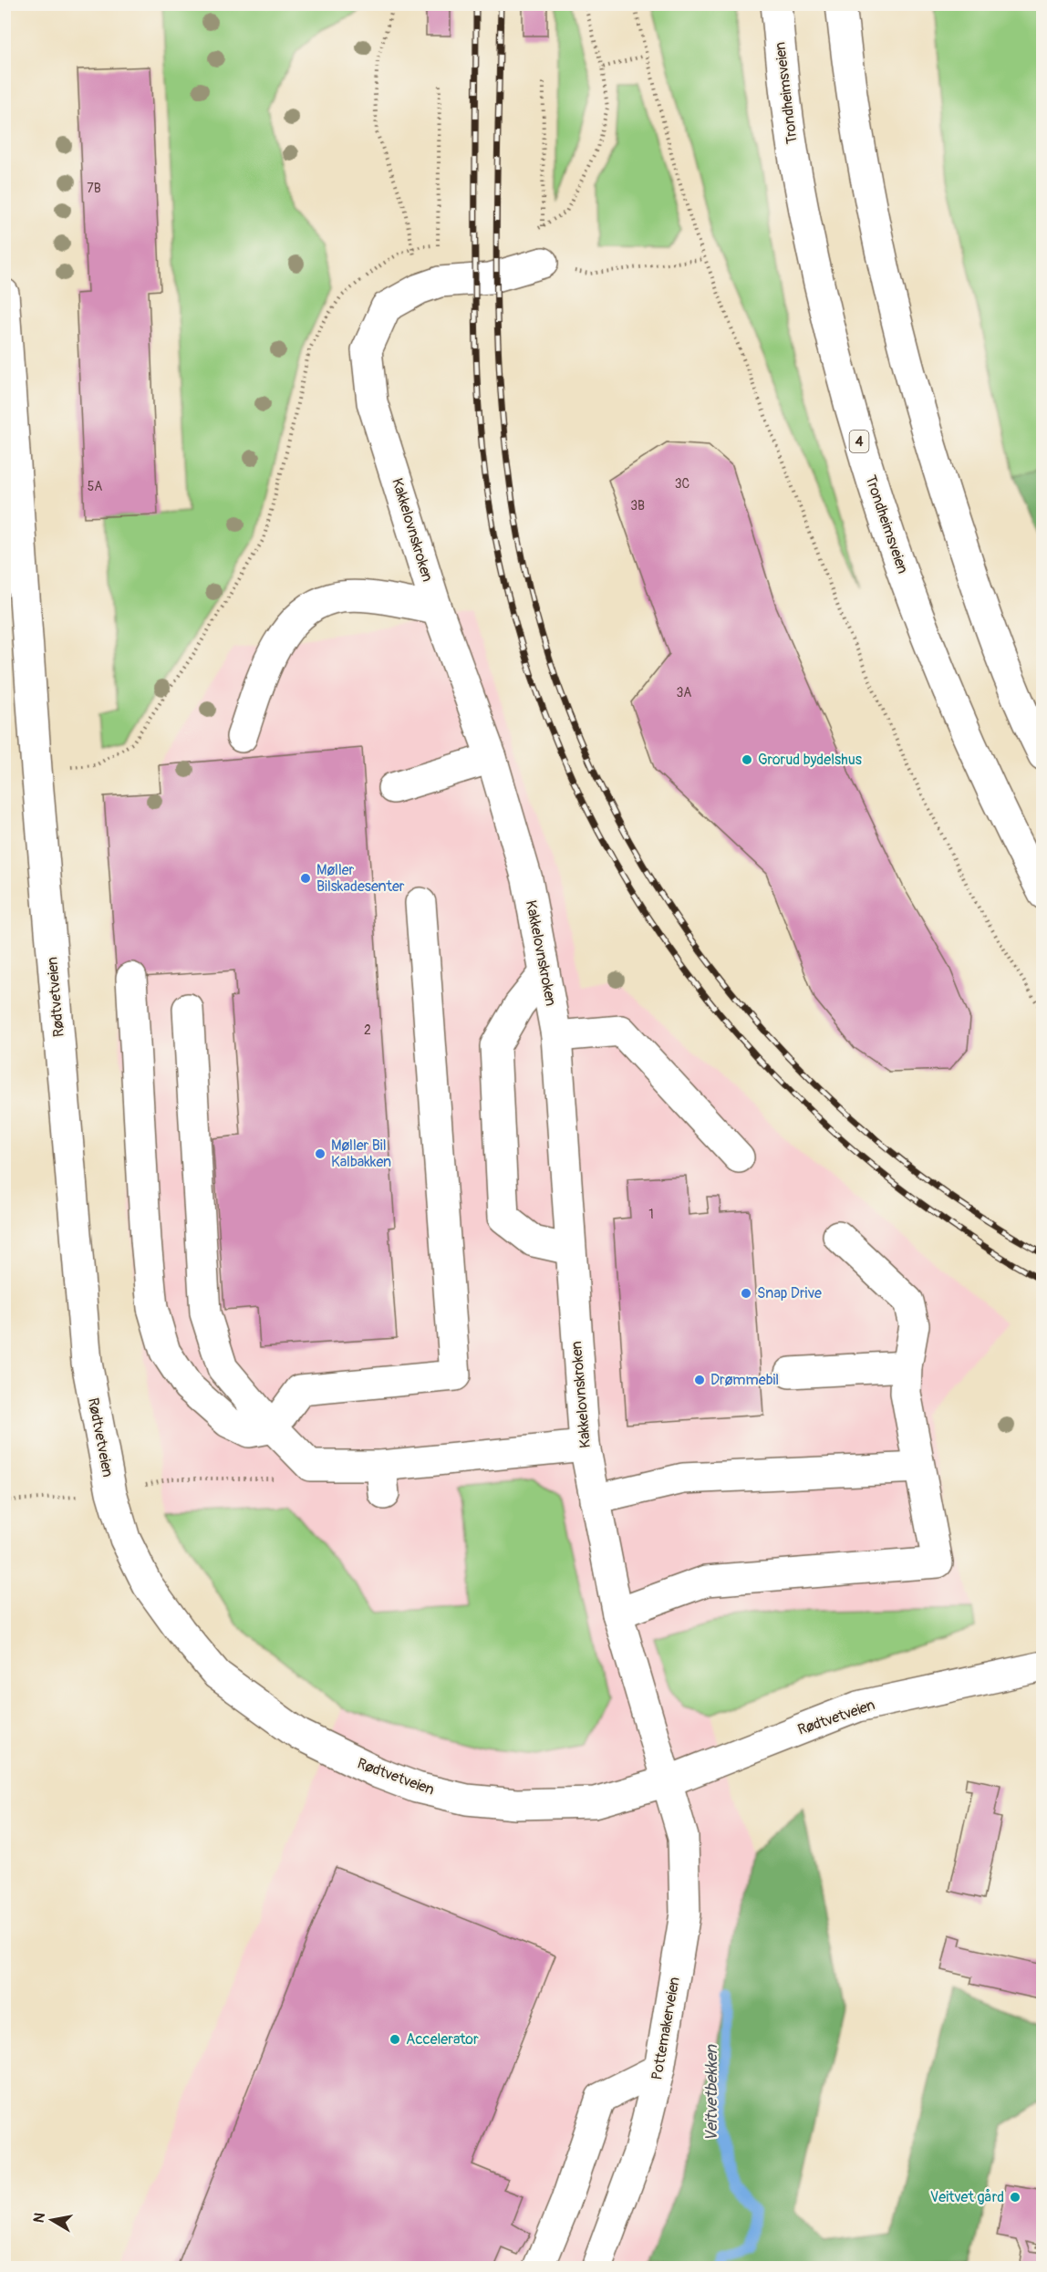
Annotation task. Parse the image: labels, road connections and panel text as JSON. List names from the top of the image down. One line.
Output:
{"streets":{"main road":["Trondheimsveien","4","Kakkelovnskroken","Rødtvetveien","Pottemakerveien"]},"crossings":[["Kakkelovnskroken","Rødtvetveien"],["Kakkelovnskroken","Pottemakerveien"],["Rødtvetveien","Pottemakerveien"]],"water":["Veitvetbekken"],"places":["Grorud bydelshus","Møller Bilskadesenter","Møller Bil Kalbakken","Snap Drive","Drømmebil","Accelerator","Veitvet gård"],"house_numbers":["7B","3C","5A","3B","3A","2","1"],"north":"left"}
